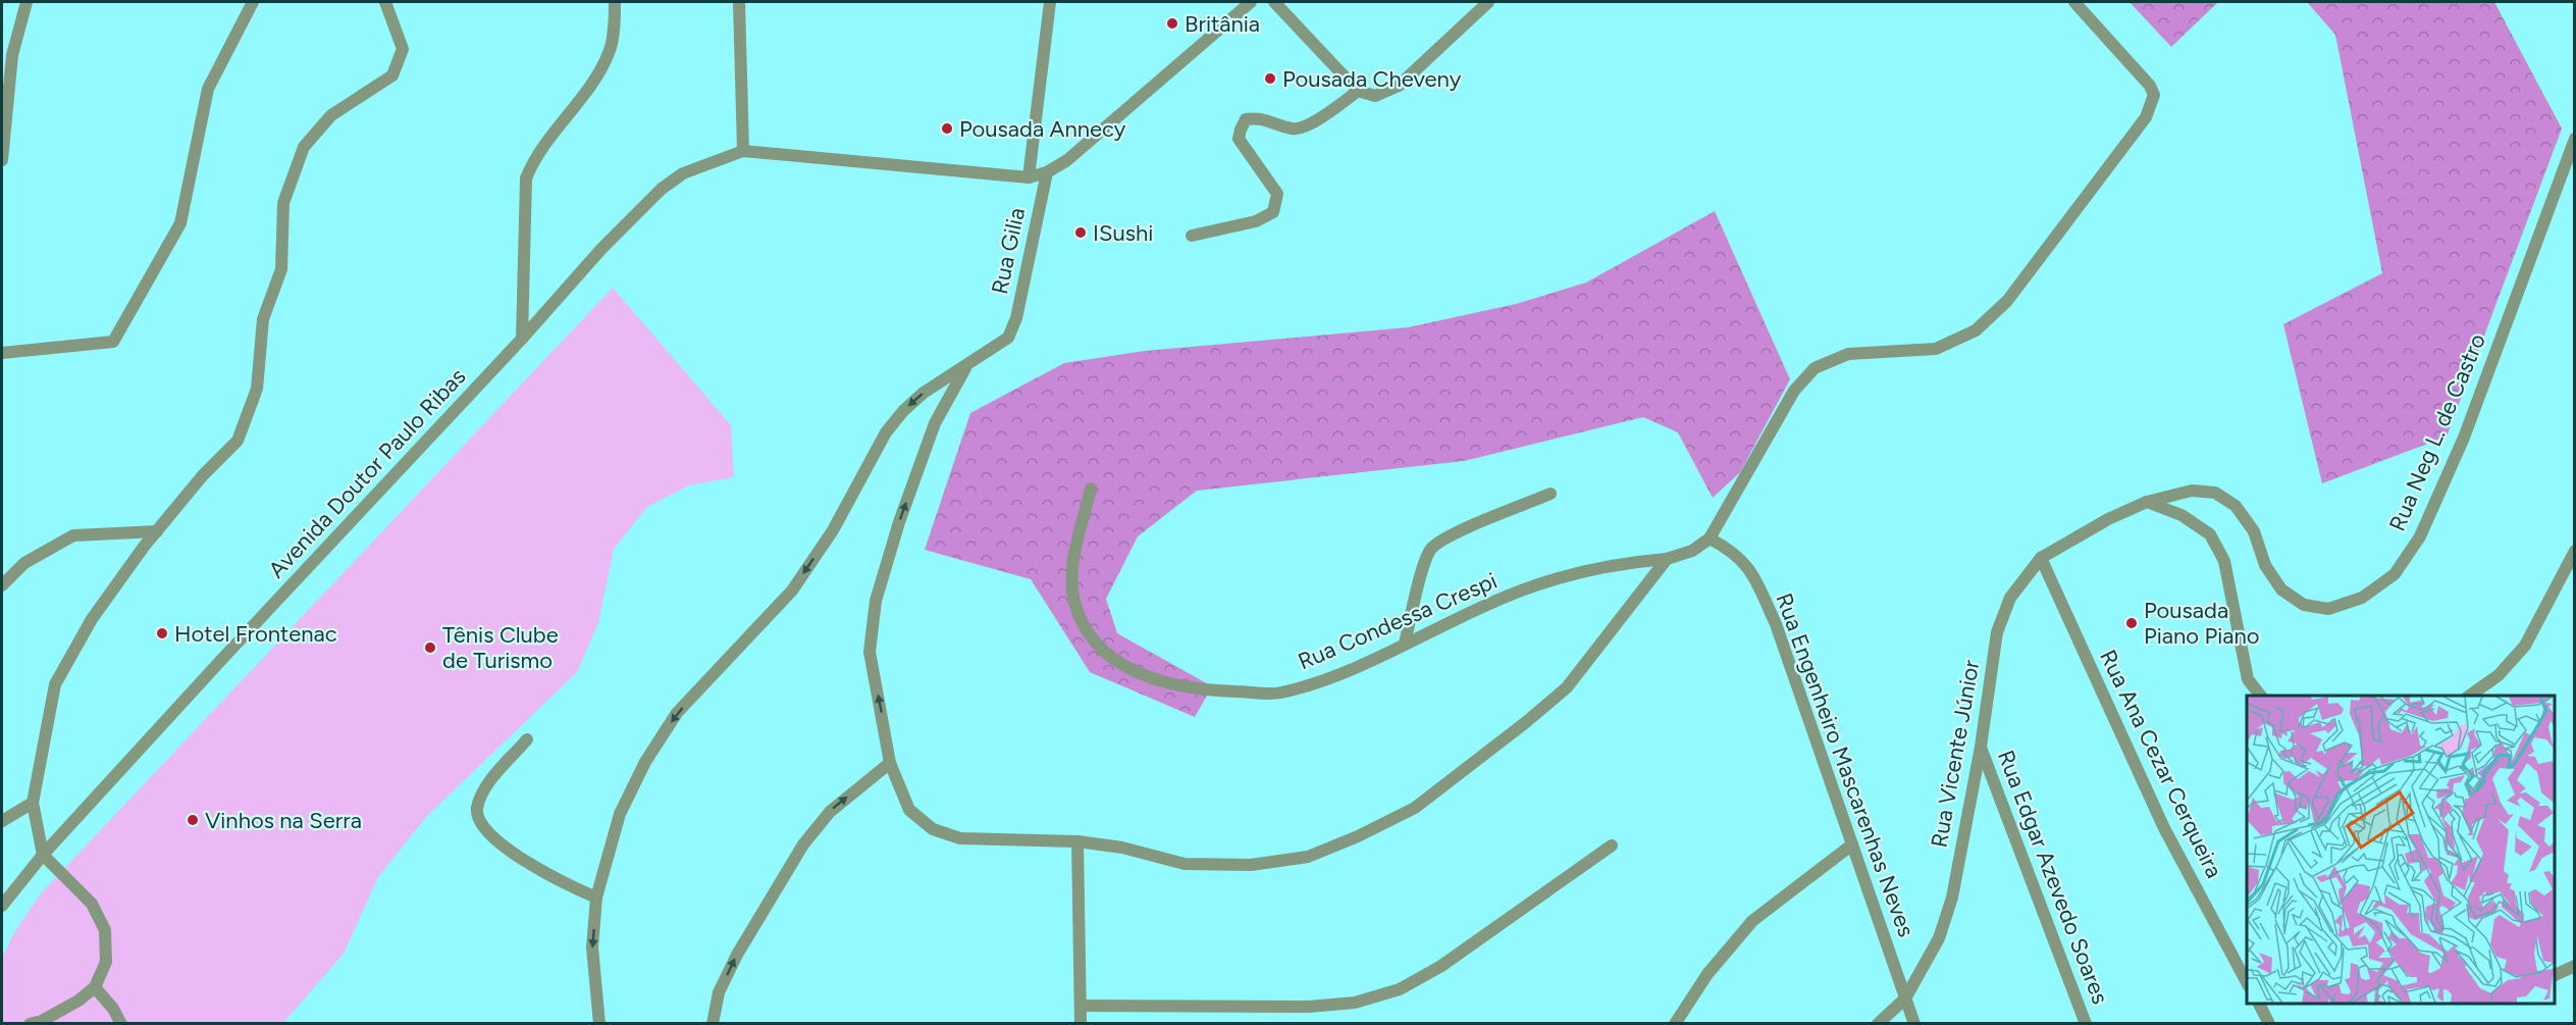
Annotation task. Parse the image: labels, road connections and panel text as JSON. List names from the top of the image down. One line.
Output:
{"streets":{"street":["Rua Gilia","Rua Neg L. de Castro","Avenida Doutor Paulo Ribas","Rua Condessa Crespi","Rua Vicente Júnior","Rua Ana Cezar Cerqueira","Rua Engenheiro Mascarenhas Neves","Rua Edgar Azevedo Soares"]},"crossings":[["Rua Neg L. de Castro","Rua Vicente Júnior"],["Rua Condessa Crespi","Rua Engenheiro Mascarenhas Neves"],["Rua Vicente Júnior","Rua Ana Cezar Cerqueira"],["Rua Vicente Júnior","Rua Engenheiro Mascarenhas Neves"],["Rua Vicente Júnior","Rua Edgar Azevedo Soares"]],"places":["Britânia","Pousada Cheveny","Pousada Annecy","ISushi","Pousada Piano Piano","Hotel Frontenac","Tênis Clube de Turismo","Vinhos na Serra"]}
